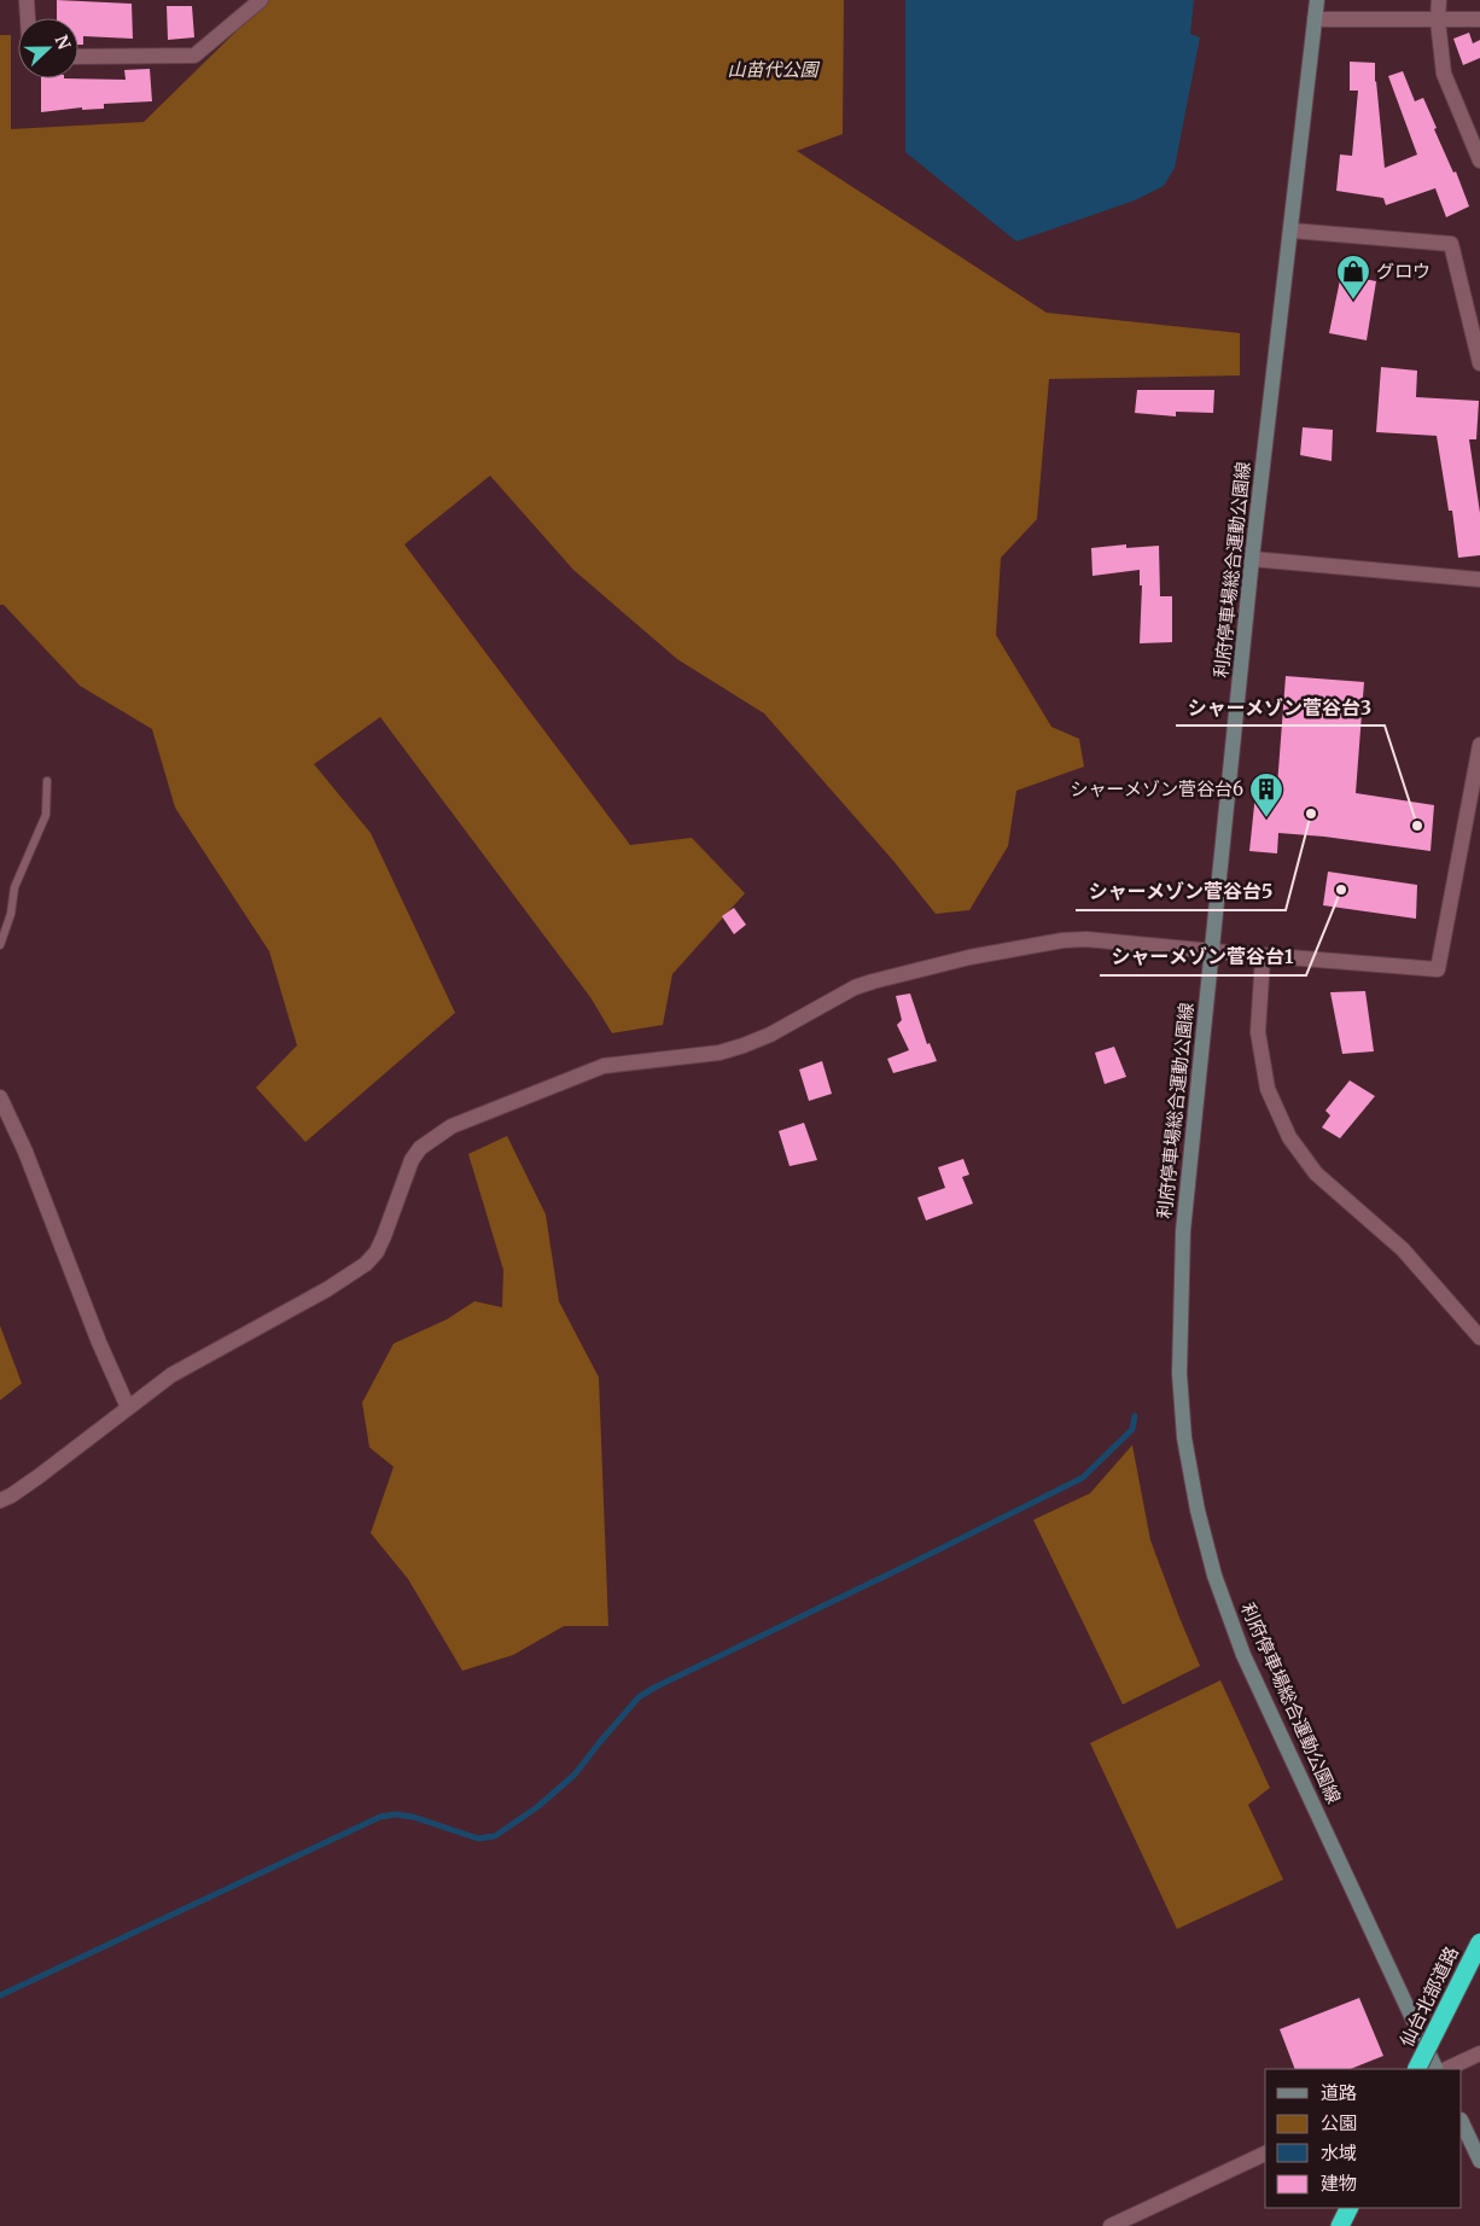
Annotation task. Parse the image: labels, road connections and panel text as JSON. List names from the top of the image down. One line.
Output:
{"streets":{"highway":["仙台北部道路"],"main road":["利府停車場総合運動公園線"]},"parks":["山苗代公園"],"places":{"shop":["グロウ"],"other":["シャーメゾン菅谷台5","シャーメゾン菅谷台3","シャーメゾン菅谷台1"],"building":["シャーメゾン菅谷台6"]},"legend":["道路","公園","水域","建物"],"north":"right"}
